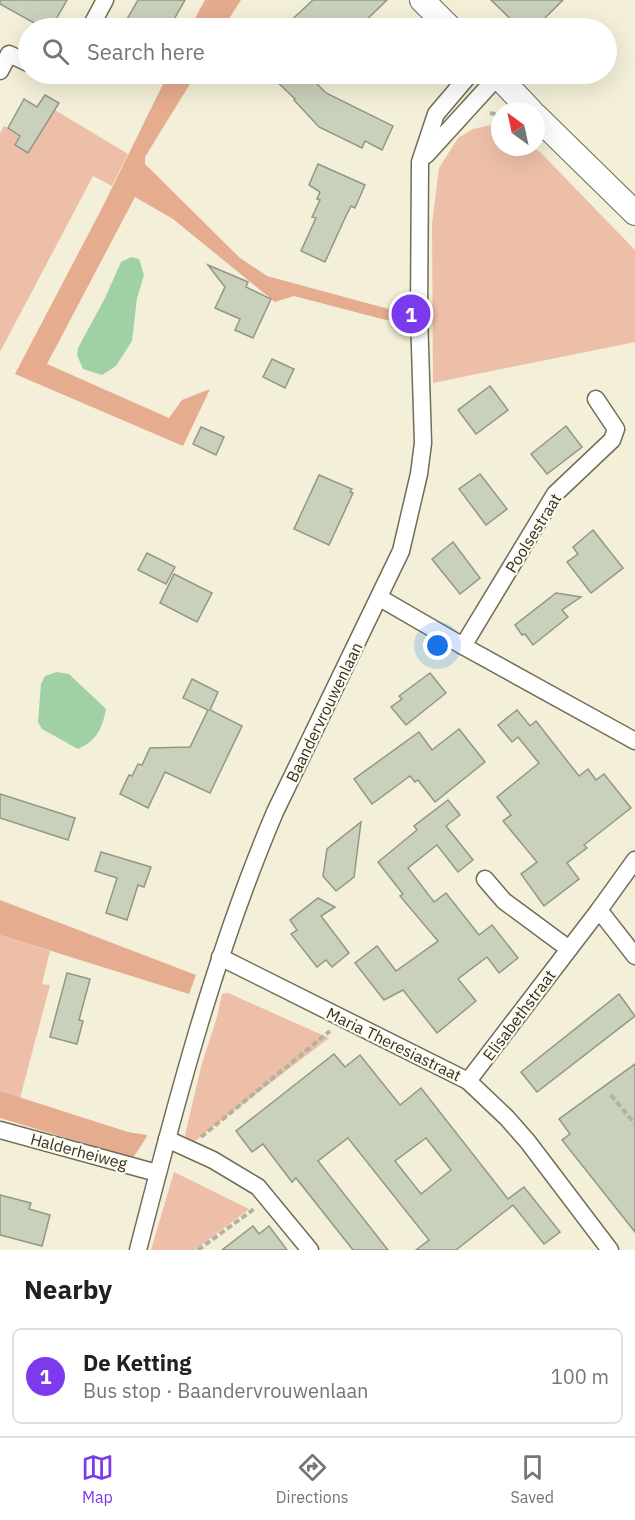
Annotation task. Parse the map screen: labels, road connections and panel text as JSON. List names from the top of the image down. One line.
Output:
{"streets":{"street":["Poolsestraat","Baandervrouwenlaan","Elisabethstraat","Maria Theresiastraat","Halderheiweg"]},"crossings":[["Baandervrouwenlaan","Maria Theresiastraat"],["Baandervrouwenlaan","Halderheiweg"],["Elisabethstraat","Maria Theresiastraat"]],"north":"top left","page":{"search":"Search here","pins":"1","heading":"Nearby","list":[{"mark":"1","name":"De Ketting","note":"Bus stop · Baandervrouwenlaan","value":"100 m"}],"nav":["Map","Directions","Saved"]}}
